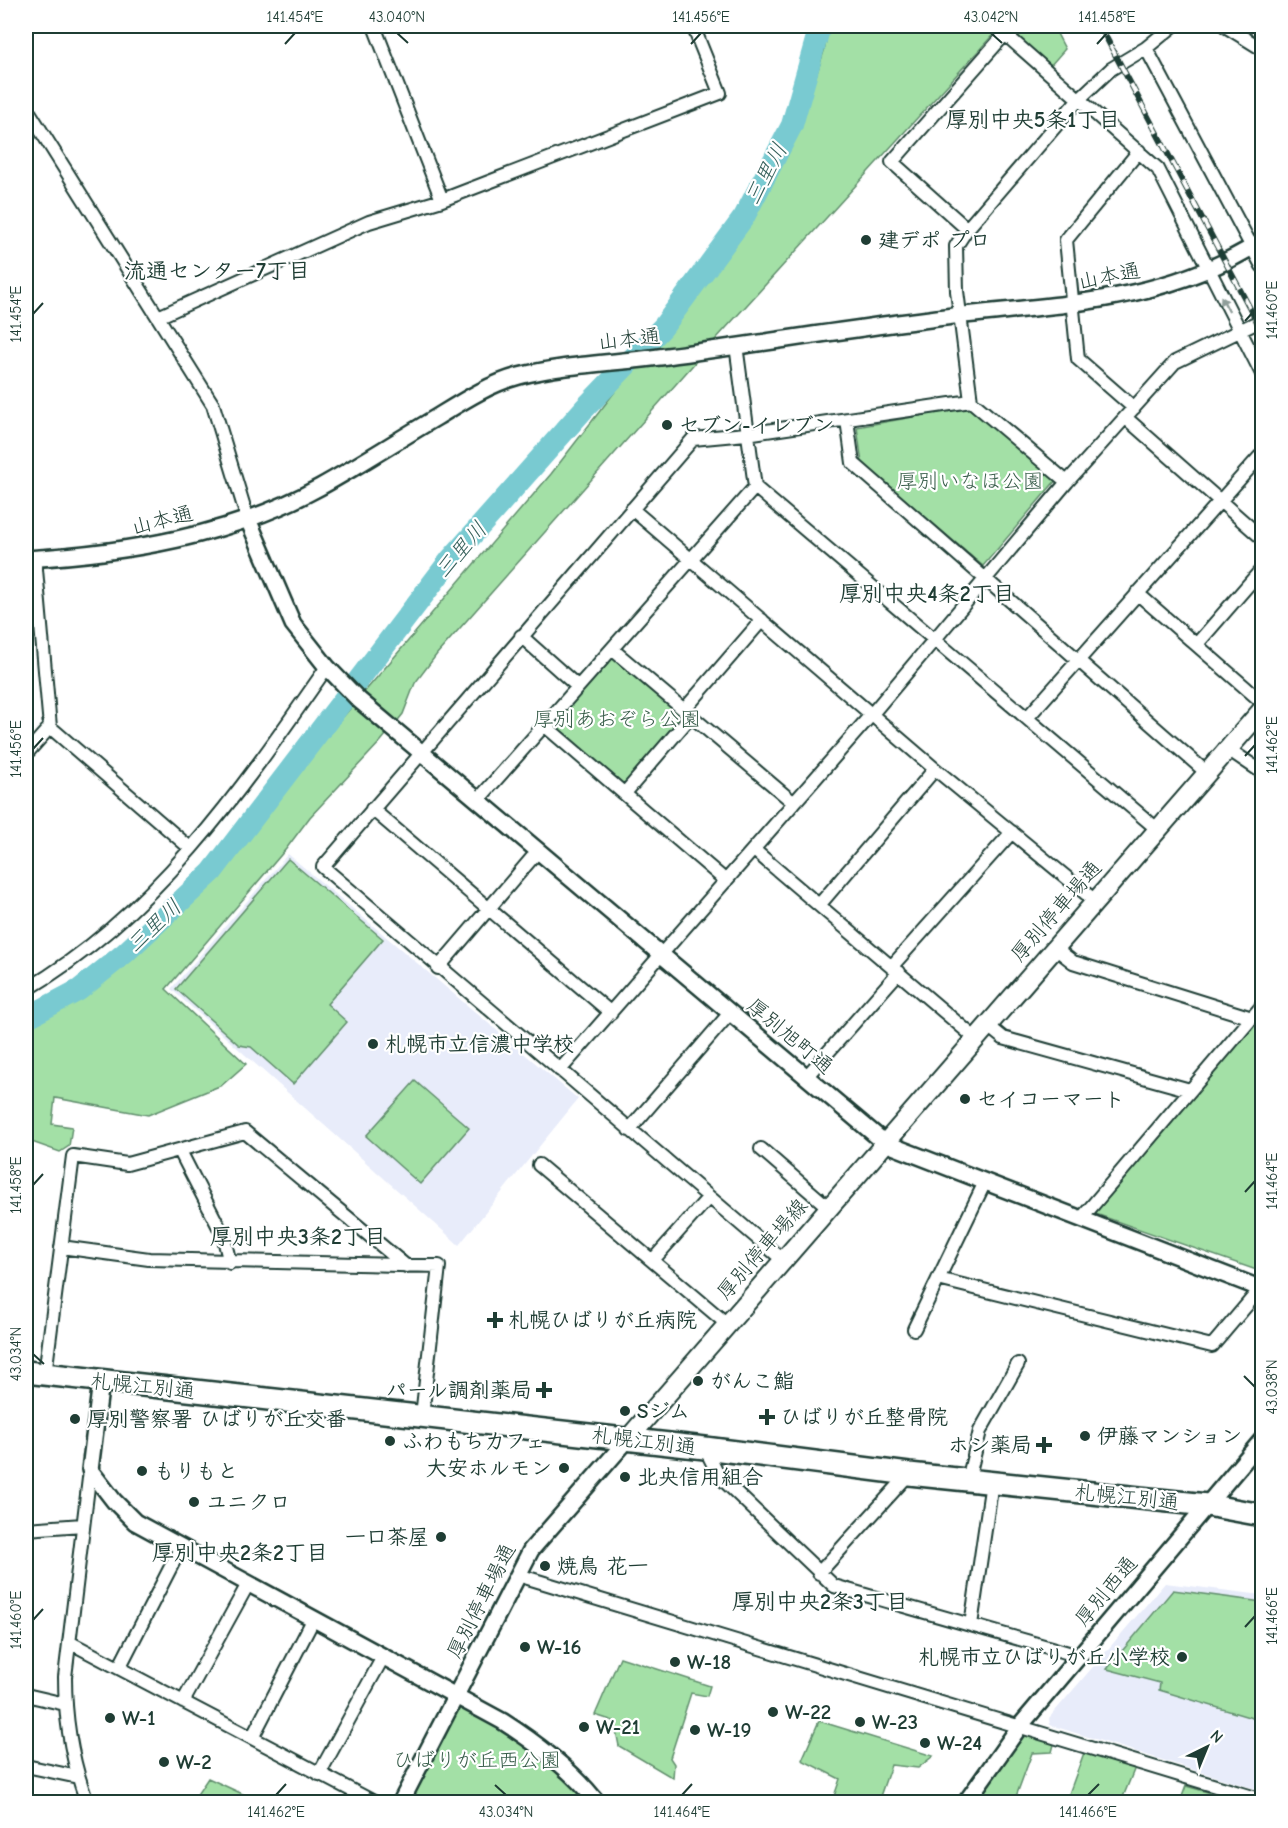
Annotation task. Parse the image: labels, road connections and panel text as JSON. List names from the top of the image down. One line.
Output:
{"streets":{"highway":["札幌江別通"],"main road":["厚別停車場通","厚別停車場線"],"street":["山本通","厚別旭町通","厚別西通"]},"crossings":[["厚別停車場通","厚別旭町通"],["厚別停車場通","厚別停車場線"],["厚別停車場通","札幌江別通"],["厚別旭町通","厚別停車場線"],["厚別停車場線","札幌江別通"],["札幌江別通","厚別西通"]],"districts":["厚別中央5条1丁目","流通センター7丁目","厚別中央4条2丁目","厚別中央3条2丁目","厚別中央2条2丁目","厚別中央2条3丁目"],"water":["三里川"],"parks":["厚別いなほ公園","厚別あおぞら公園","ひばりが丘西公園"],"places":{"other":["建デポ プロ","セブン-イレブン","札幌市立信濃中学校","セイコーマート","がんこ鮨","Sジム","厚別警察署 ひばりが丘交番","伊藤マンション","ふわもちカフェ","大安ホルモン","もりもと","北央信用組合","ユニクロ","一口茶屋","焼鳥 花一","W-16","札幌市立ひばりが丘小学校","W-18","W-22","W-1","W-23","W-21","W-19","W-24","W-2"],"health":["札幌ひばりが丘病院","パール調剤薬局","ひばりが丘整骨院","ホシ薬局"]},"north":"top right","coordinates":["141.454°E","43.040°N","141.456°E","43.042°N","141.458°E","141.460°E","141.462°E","141.464°E","43.034°N","43.038°N","141.466°E"]}
